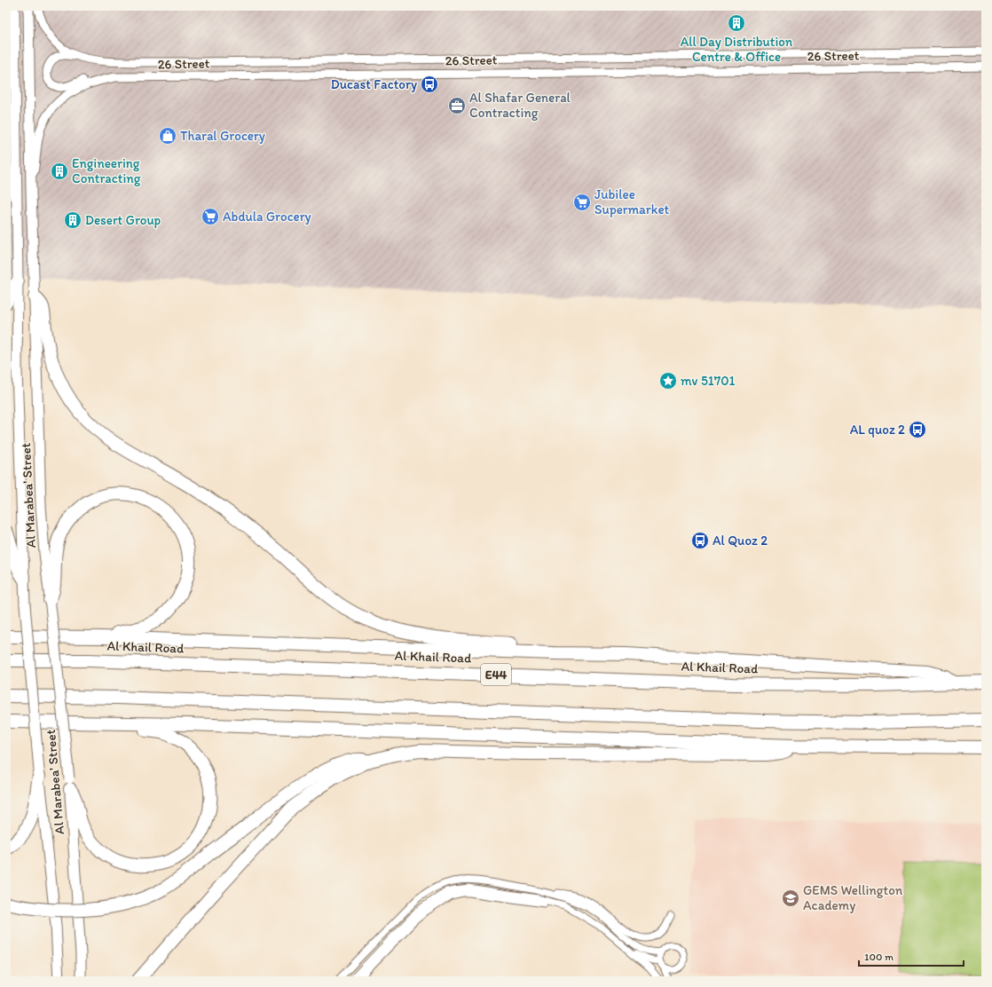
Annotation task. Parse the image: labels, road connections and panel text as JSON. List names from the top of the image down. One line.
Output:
{"streets":{"highway":["Al Khail Road","E44"],"main road":["Al Marabea' Street"],"street":["26 Street"]},"crossings":[["26 Street","Al Marabea' Street"]],"places":{"building":["All Day Distribution Centre & Office","Engineering Contracting","Desert Group"],"bus stop":["Ducast Factory","AL quoz 2","Al Quoz 2"],"office":["Al Shafar General Contracting"],"shop":["Tharal Grocery"],"supermarket":["Jubilee Supermarket","Abdula Grocery"],"place":["mv 51701"],"school or university":["GEMS Wellington Academy"]},"scale_bar":"100 m"}
